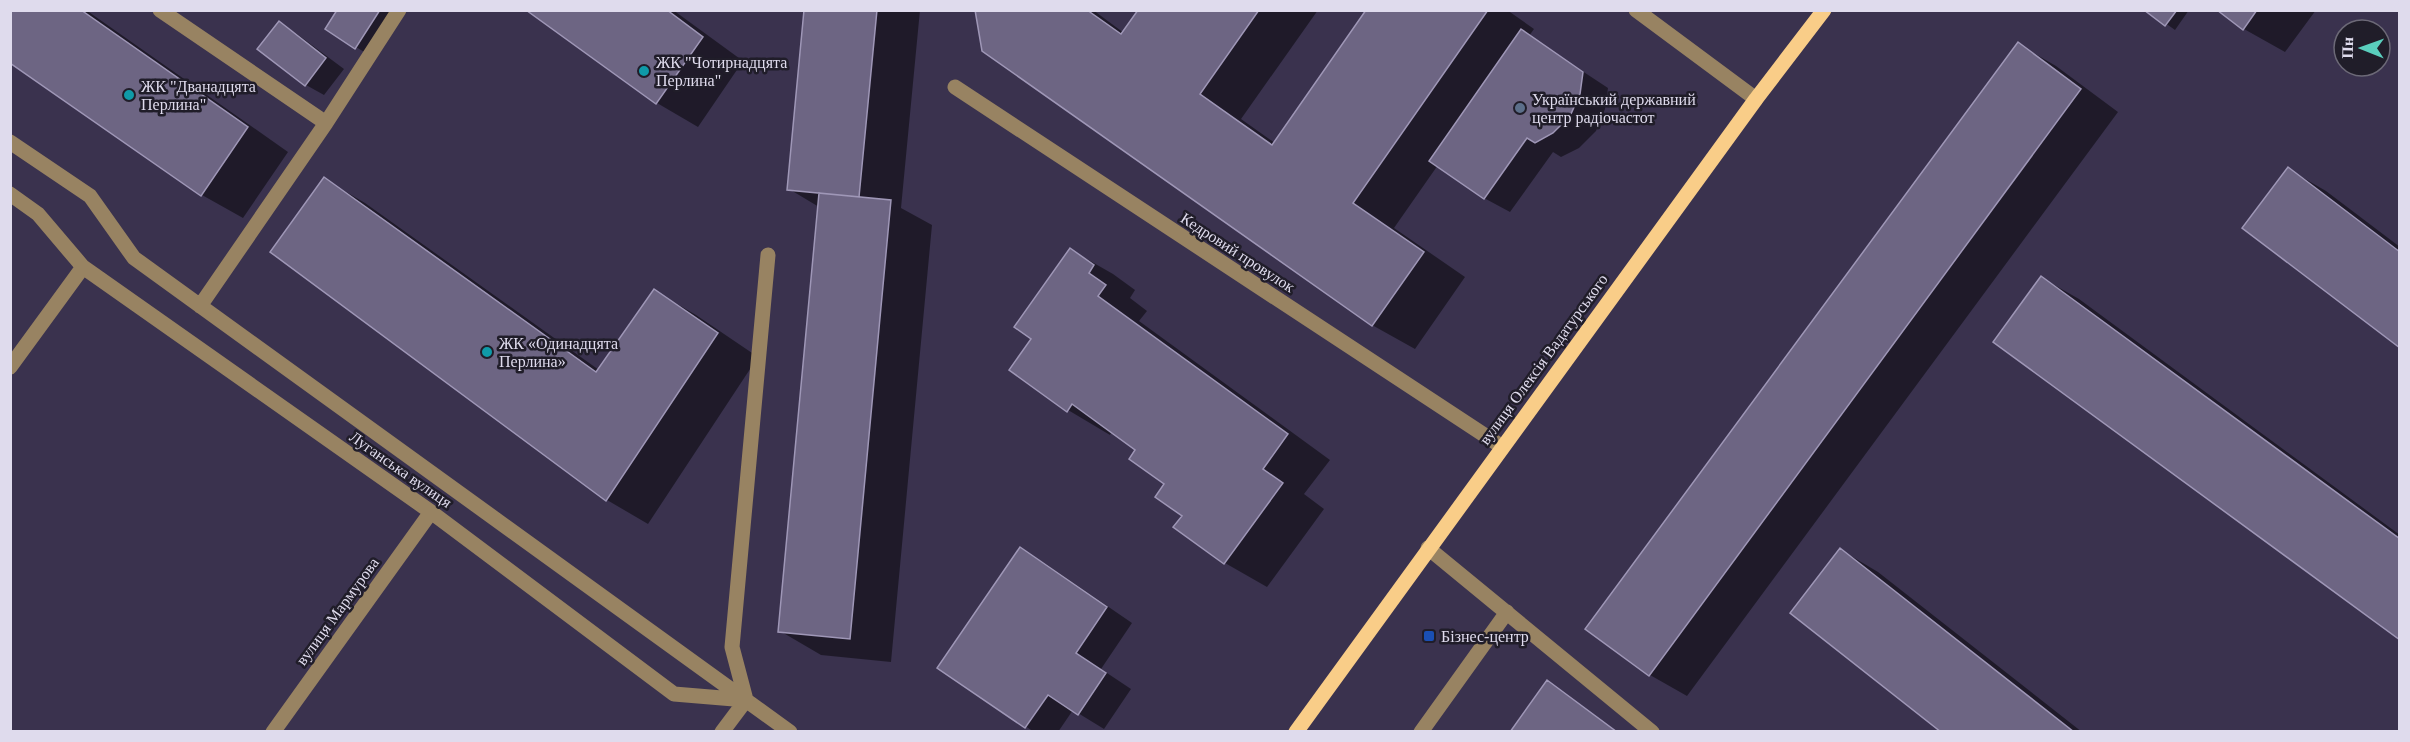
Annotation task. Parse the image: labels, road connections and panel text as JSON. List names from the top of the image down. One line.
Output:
{"streets":{"main road":["вулиця Олексія Вадатурського"],"street":["Кедровий провулок","Луганська вулиця","вулиця Мармурова"]},"crossings":[["Кедровий провулок","вулиця Олексія Вадатурського"],["Луганська вулиця","вулиця Мармурова"]],"places":{"other":["ЖК \"Чотирнадцята Перлина\"","ЖК \"Дванадцята Перлина\"","Український державний центр радіочастот","ЖК «Одинадцята Перлина»"],"transit":["Бізнес-центр"]},"north":"left"}
